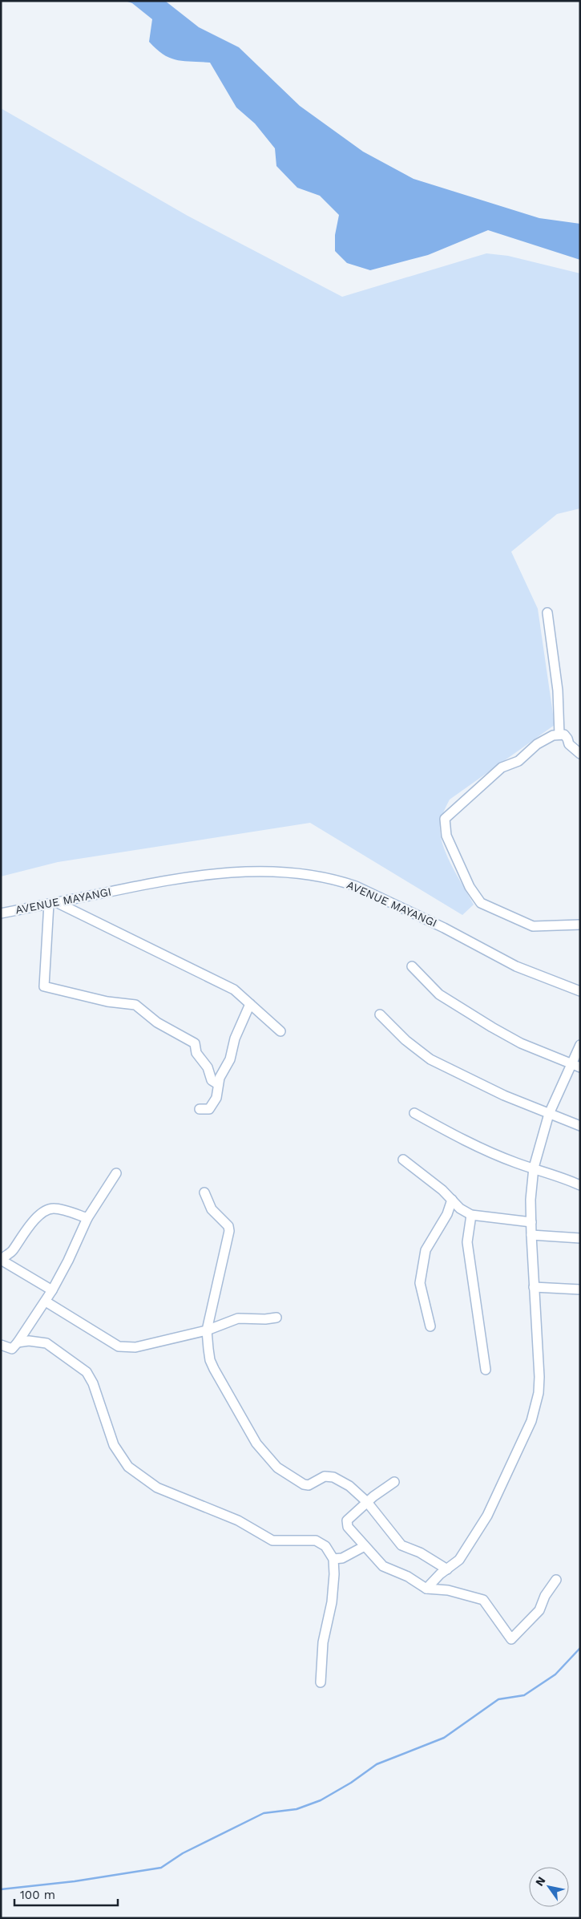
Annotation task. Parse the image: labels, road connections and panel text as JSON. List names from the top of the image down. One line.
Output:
{"streets":{"street":["AVENUE MAYANGI"]},"scale_bar":"100 m","north":"top left"}
